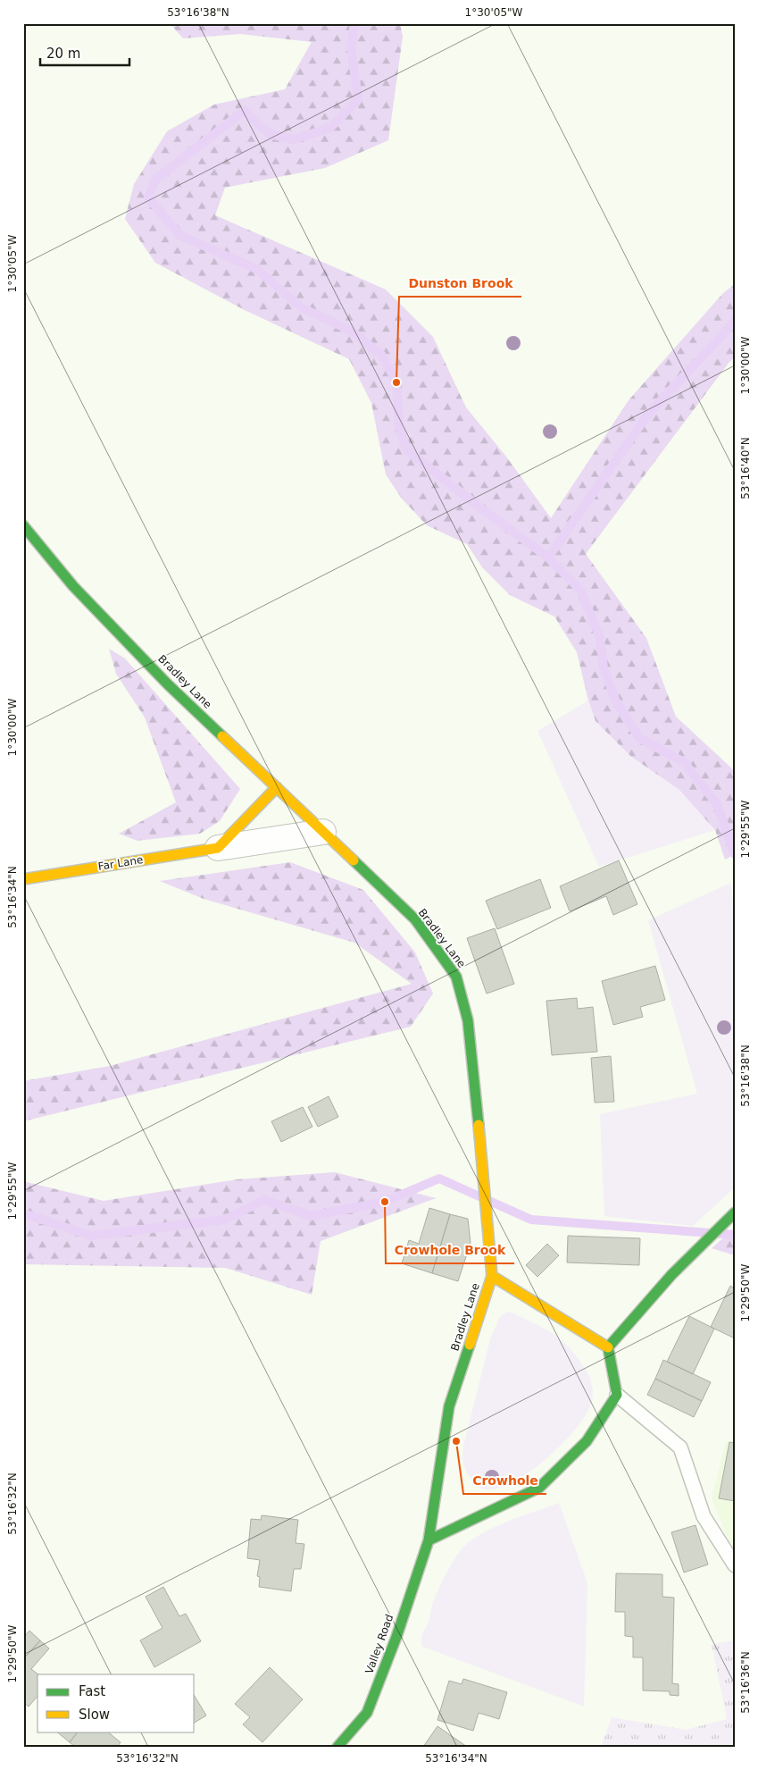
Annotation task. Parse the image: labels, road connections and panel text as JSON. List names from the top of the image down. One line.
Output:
{"streets":{"main road":["Bradley Lane","Far Lane","Valley Road"]},"crossings":[["Bradley Lane","Far Lane"],["Bradley Lane","Valley Road"]],"places":["Dunston Brook","Crowhole Brook","Crowhole"],"legend":["Fast","Slow"],"scale_bar":"20 m","coordinates":["53°16'38\"N","1°30'05\"W","1°30'00\"W","53°16'40\"N","1°29'55\"W","53°16'34\"N","1°29'50\"W","53°16'32\"N","53°16'36\"N"]}
